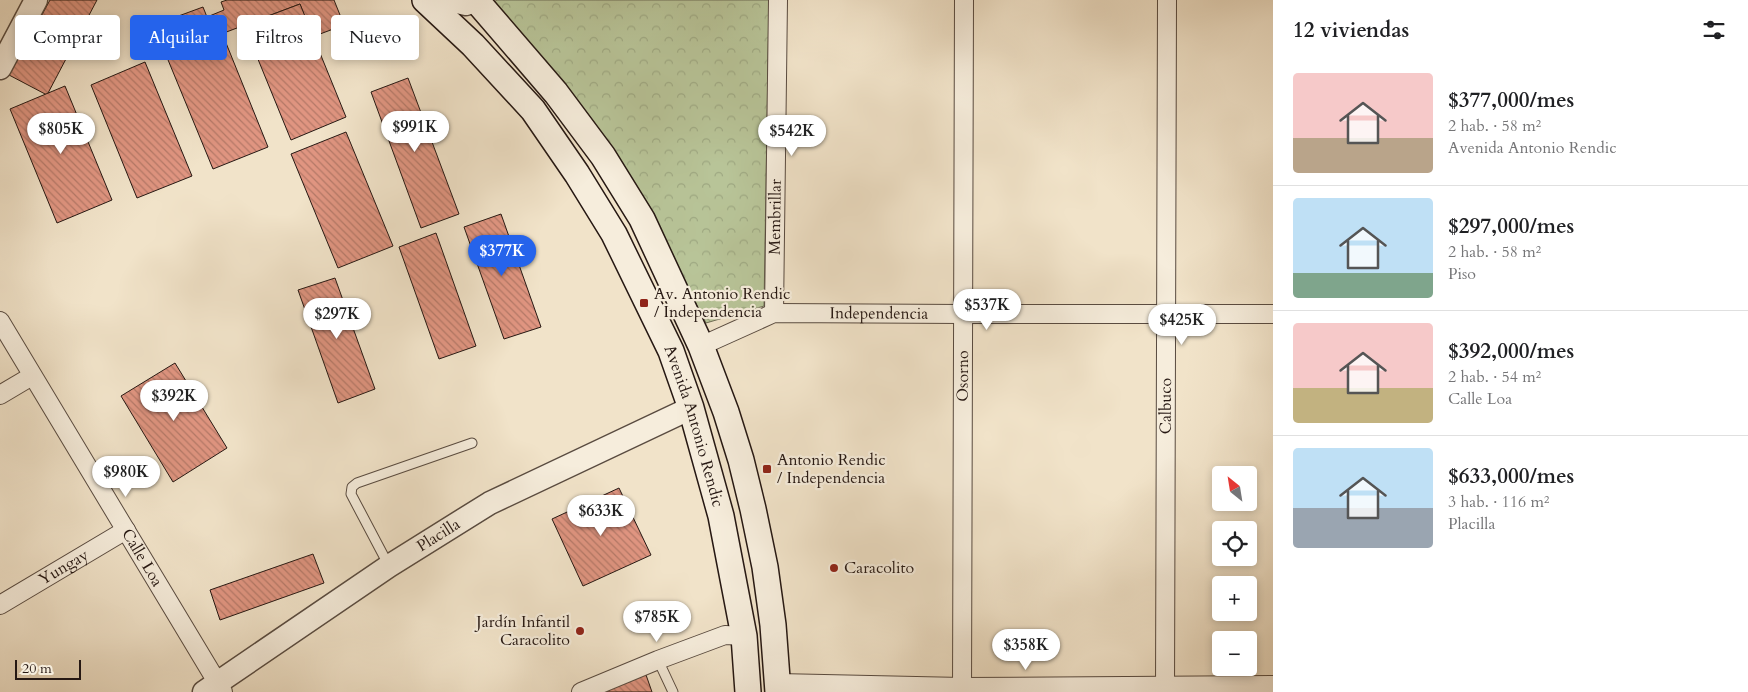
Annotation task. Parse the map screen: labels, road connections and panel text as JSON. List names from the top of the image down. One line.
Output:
{"streets":{"main road":["Avenida Antonio Rendic"],"street":["Membrillar","Independencia","Osorno","Calbuco","Placilla","Calle Loa","Yungay"]},"crossings":[["Membrillar","Independencia"],["Independencia","Osorno"],["Independencia","Calbuco"],["Independencia","Avenida Antonio Rendic"],["Avenida Antonio Rendic","Placilla"],["Placilla","Calle Loa"],["Calle Loa","Yungay"]],"places":{"transit":["Av. Antonio Rendic / Independencia","Antonio Rendic / Independencia"],"other":["Caracolito","Jardín Infantil Caracolito"]},"scale_bar":"20 m","north":"top left","page":{"heading":"12 viviendas","chip":["Comprar","Alquilar","Filtros","Nuevo"],"list":[{"name":"$377,000/mes","note":"2 hab. · 58 m² · Avenida Antonio Rendic"},{"name":"$297,000/mes","note":"2 hab. · 58 m² · Piso"},{"name":"$392,000/mes","note":"2 hab. · 54 m² · Calle Loa"},{"name":"$633,000/mes","note":"3 hab. · 116 m² · Placilla"}],"price":["$991K","$805K","$542K","$377K","$537K","$297K","$425K","$392K","$980K","$633K","$785K","$358K"],"map_buttons":["+","−"],"scale":"20 m"}}
